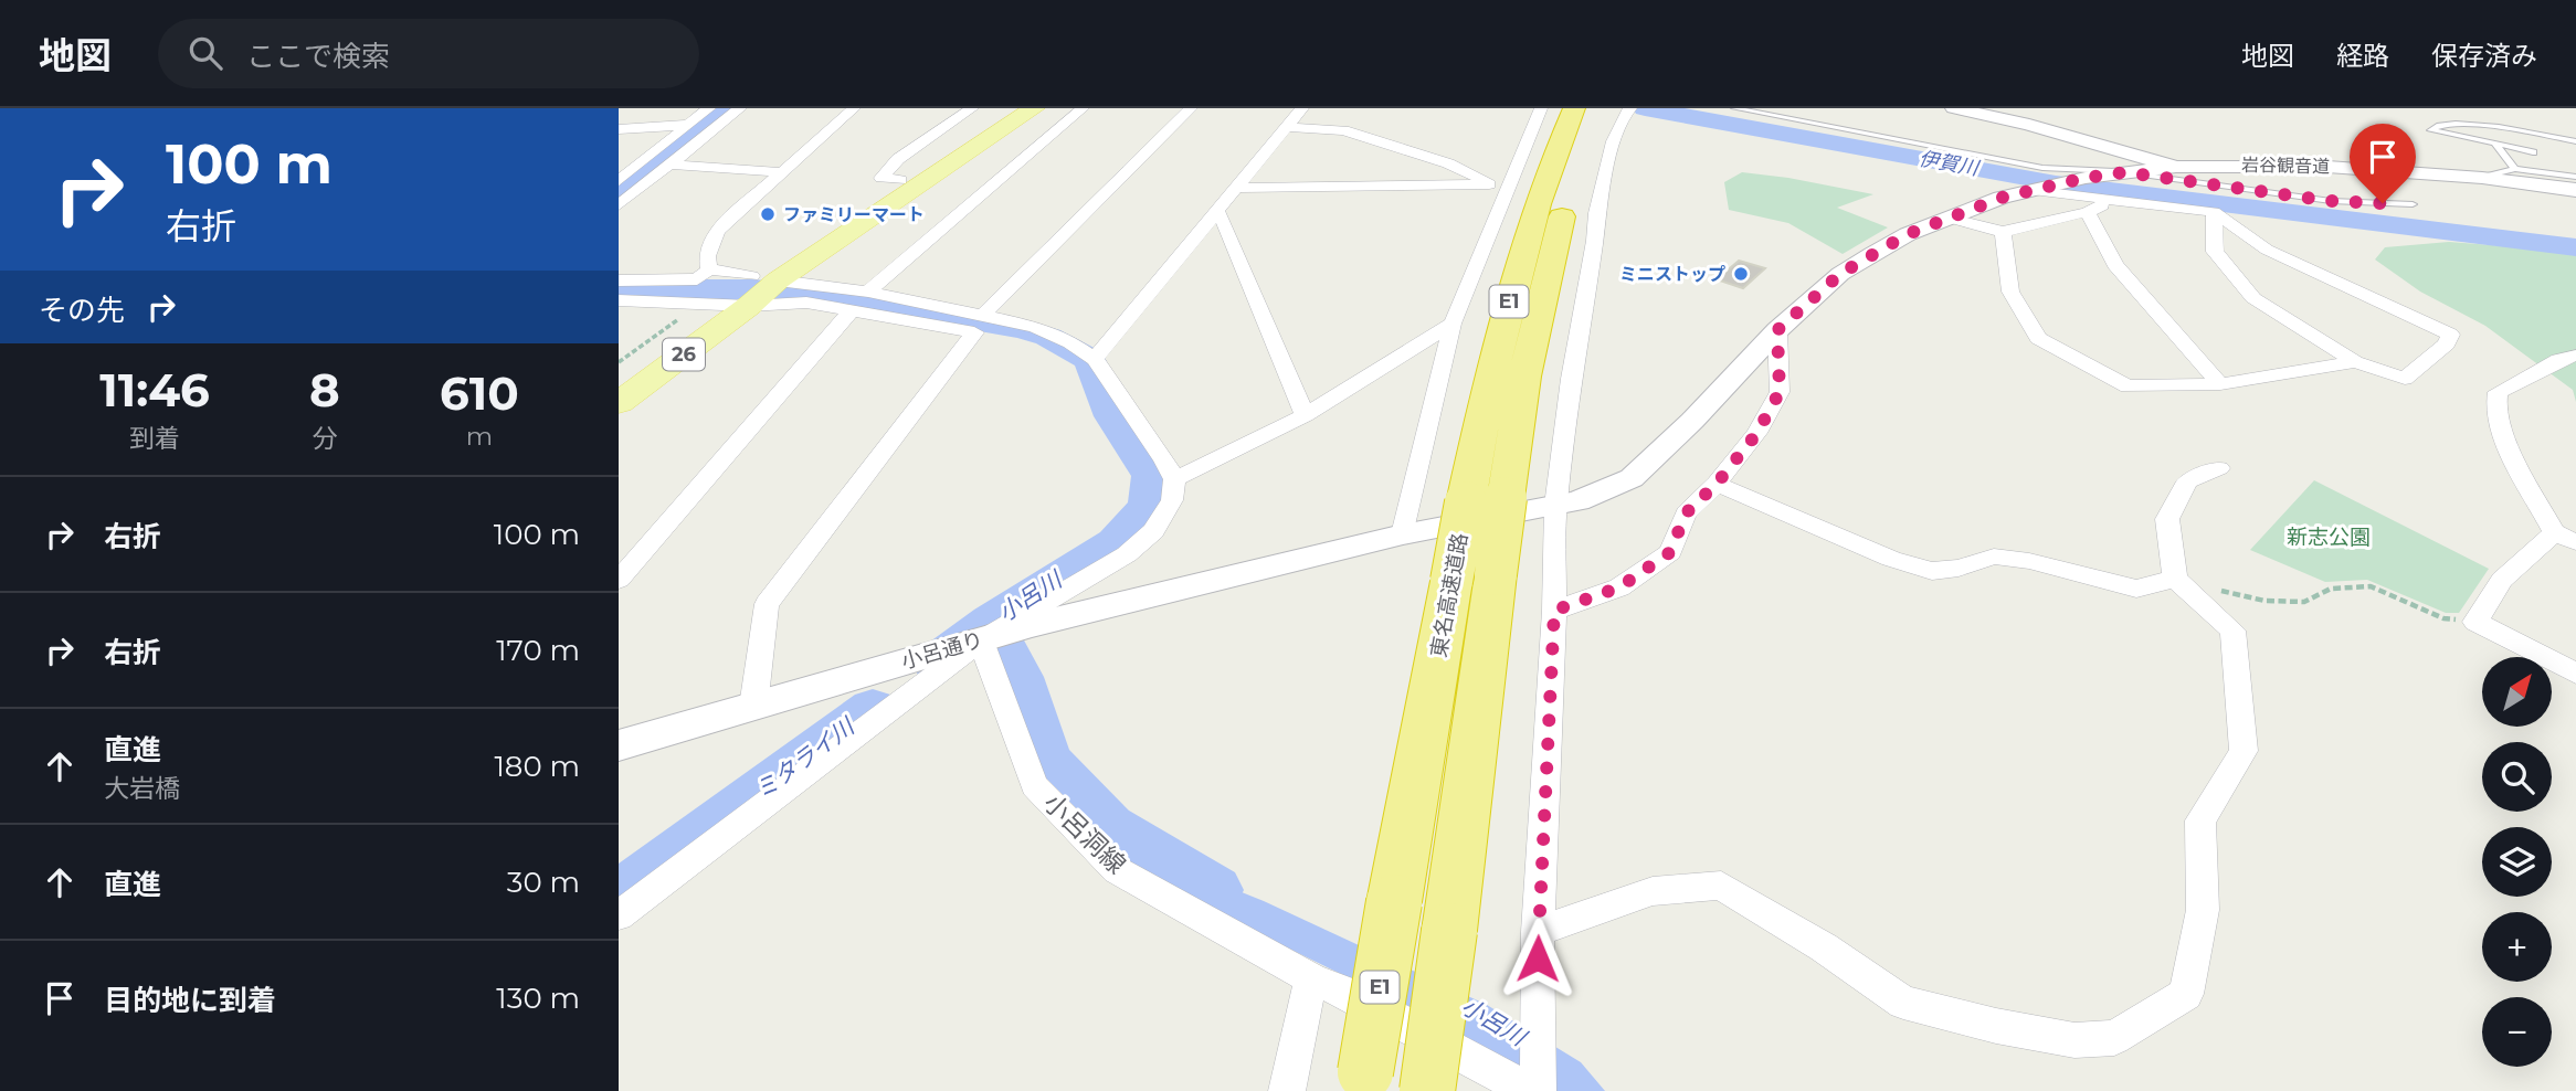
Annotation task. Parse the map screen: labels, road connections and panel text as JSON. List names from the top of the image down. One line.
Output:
{"streets":{"highway":["E1","東名高速道路"],"main road":["26"],"street":["岩谷観音道","小呂通り","小呂洞線"]},"crossings":[["岩谷観音道","小呂通り"],["小呂通り","小呂洞線"]],"water":["伊賀川","小呂川","ミタライ川"],"parks":["新志公園"],"places":["ファミリーマート","ミニストップ"],"north":"top right","page":{"header":"地図","search":"ここで検索","nav":["地図","経路","保存済み"],"turn":["100 m","右折"],"then":"その先","eta":["11:46","到着","8","分","610","m"],"list":[{"name":"右折","value":"100 m"},{"name":"右折","value":"170 m"},{"name":"直進","note":"大岩橋","value":"180 m"},{"name":"直進","value":"30 m"},{"name":"目的地に到着","value":"130 m"}],"map_buttons":["+","−"]}}
